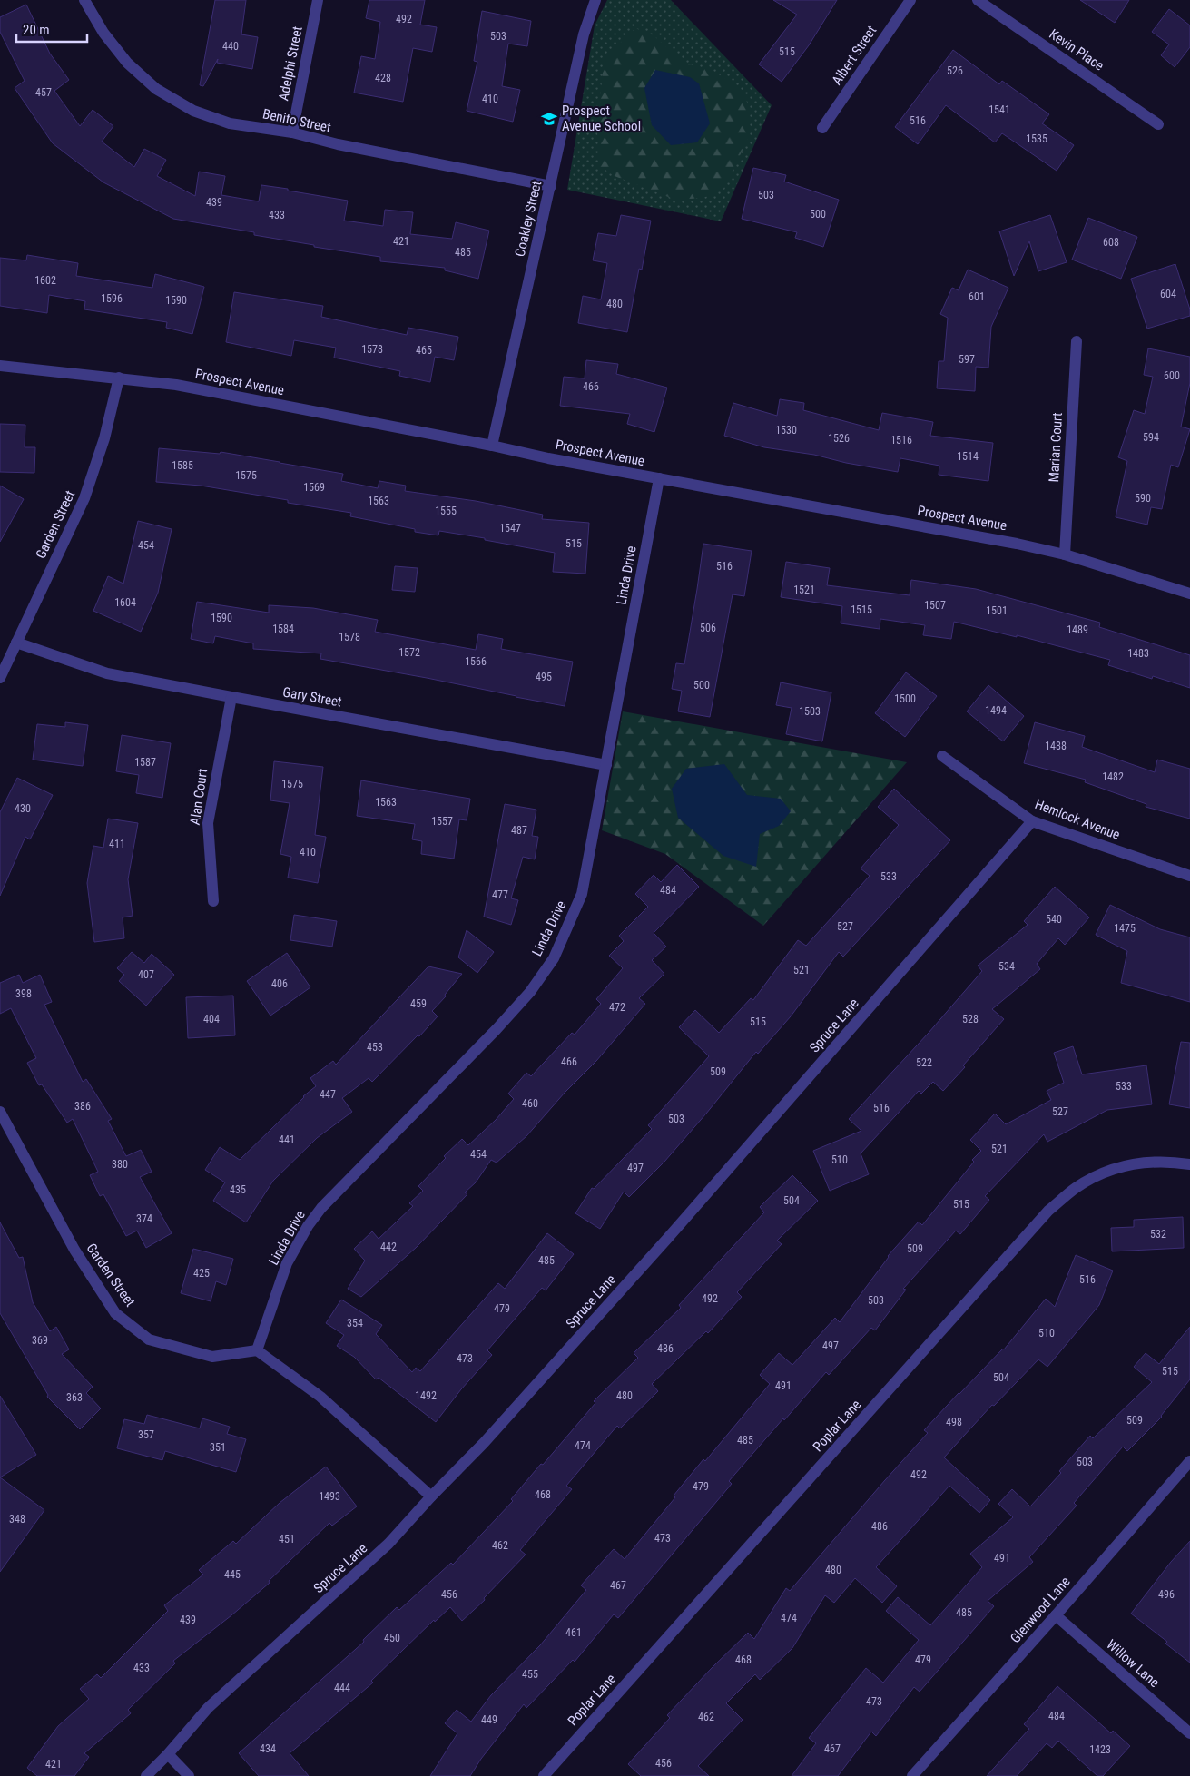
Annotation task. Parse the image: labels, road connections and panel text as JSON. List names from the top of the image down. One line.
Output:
{"streets":{"street":["Kevin Place","Albert Street","Adelphi Street","Benito Street","Coakley Street","Prospect Avenue","Marian Court","Garden Street","Linda Drive","Gary Street","Alan Court","Hemlock Avenue","Spruce Lane","Poplar Lane","Glenwood Lane","Willow Lane"]},"crossings":[["Adelphi Street","Benito Street"],["Benito Street","Coakley Street"],["Coakley Street","Prospect Avenue"],["Prospect Avenue","Marian Court"],["Prospect Avenue","Garden Street"],["Prospect Avenue","Linda Drive"],["Garden Street","Linda Drive"],["Garden Street","Gary Street"],["Linda Drive","Gary Street"],["Gary Street","Alan Court"],["Hemlock Avenue","Spruce Lane"],["Glenwood Lane","Willow Lane"]],"places":{"school or university":["Prospect Avenue School"]},"house_numbers":["492","503","440","515","526","428","457","410","1541","516","1535","503","439","500","433","421","608","485","1602","604","601","1596","1590","480","1578","465","597","600","466","1530","594","1526","1516","1514","1585","1575","1569","590","1563","1555","1547","515","454","516","1521","1604","1507","1515","1501","1590","506","1584","1489","1578","1572","1483","1566","495","500","1500","1494","1503","1488","1587","1482","1575","1563","430","1557","487","411","410","533","484","477","540","527","1475","534","521","407","406","398","459","472","404","528","515","453","466","522","509","533","447","460","386","516","527","503","441","521","454","510","380","497","435","504","515","374","532","442","509","485","425","516","492","503","479","354","510","369","497","486","473","515","504","491","1492","480","363","509","498","357","485","474","351","503","492","479","468","1493","348","486","473","451","462","491","480","445","467","456","496","485","474","439","461","450","468","479","433","455","444","473","484","462","449","434","467","1423","456","421"],"scale_bar":"20 m"}
